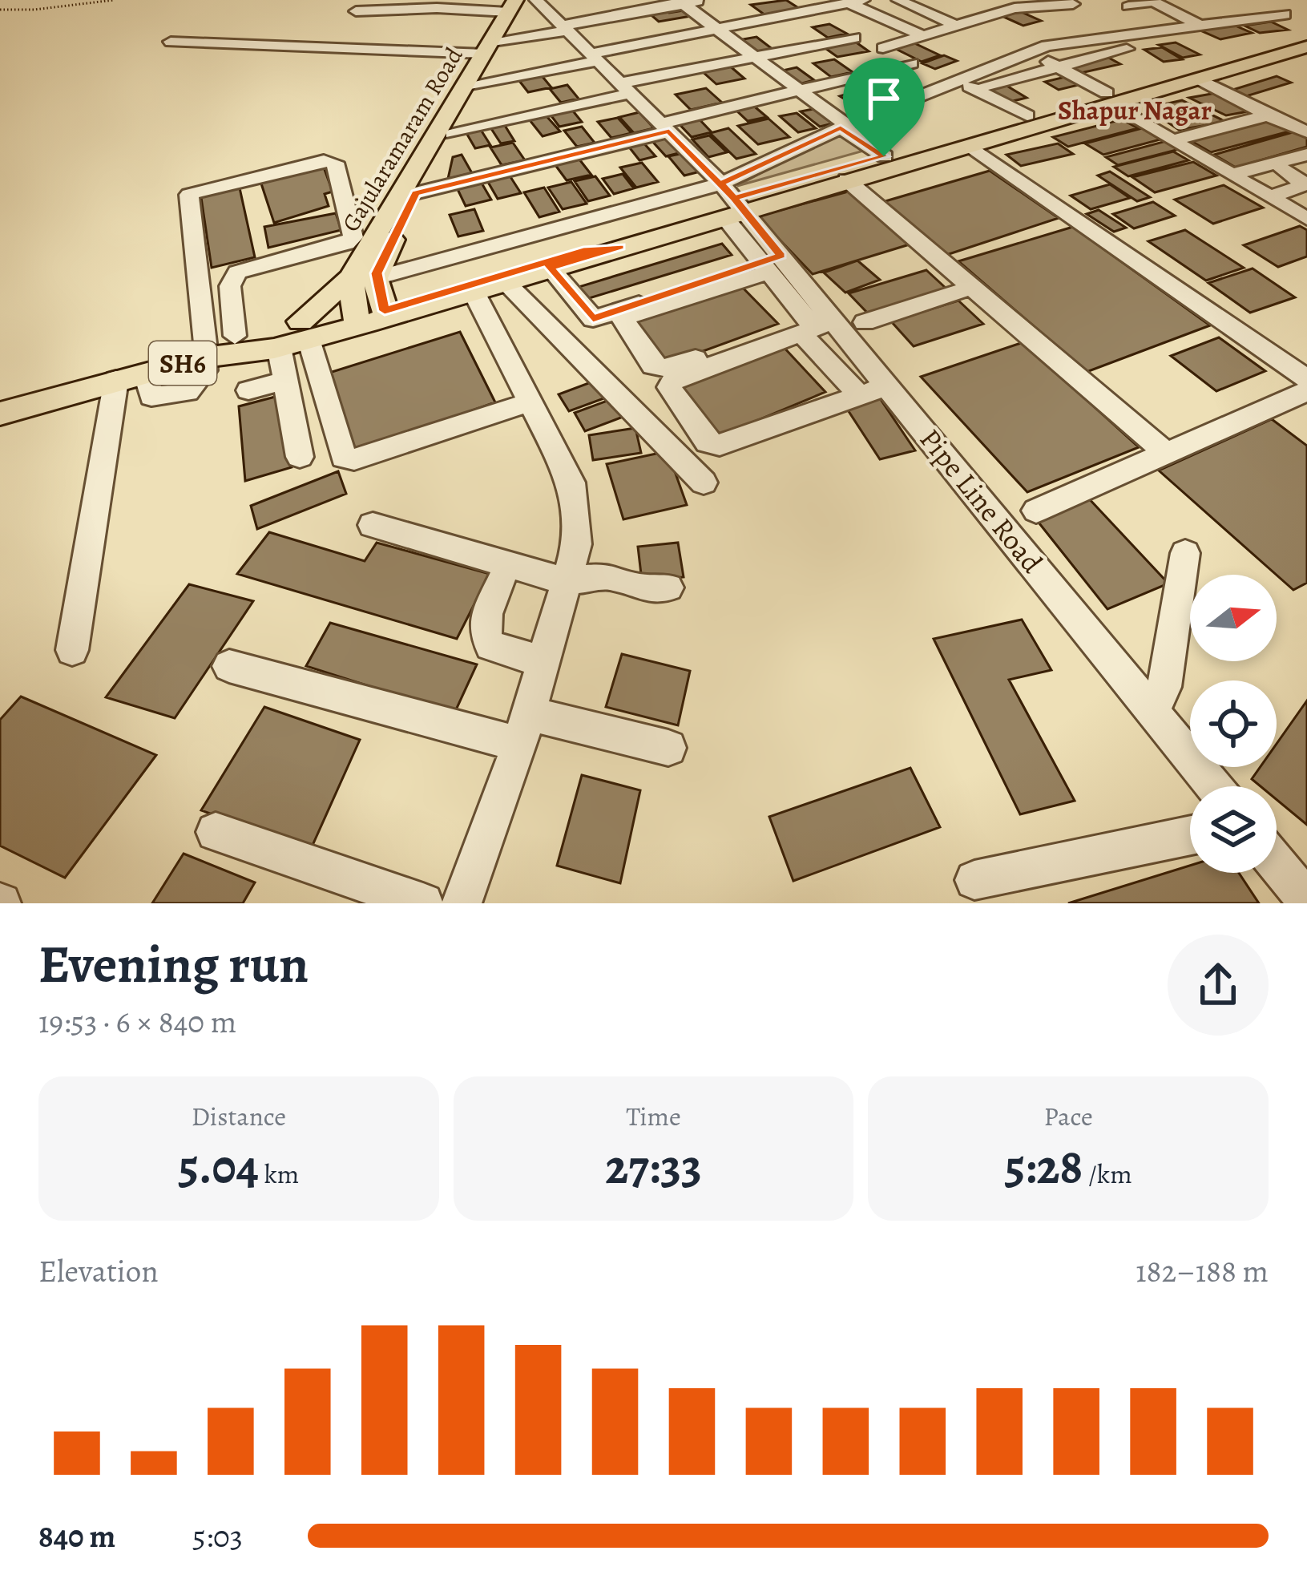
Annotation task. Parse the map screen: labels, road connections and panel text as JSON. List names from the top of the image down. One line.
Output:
{"streets":{"main road":["Gajularamaram Road","SH6"],"street":["Pipe Line Road"]},"crossings":[["Gajularamaram Road","SH6"],["SH6","Pipe Line Road"]],"districts":["Shapur Nagar"],"north":"right","page":{"heading":["Evening run","19:53 · 6 × 840 m"],"stats":[["Distance","5.04 km"],["Time","27:33"],["Pace","5:28 /km"]],"chart":["Elevation","182–188 m"],"list":[{"name":"840 m","note":"5:03"}]}}
